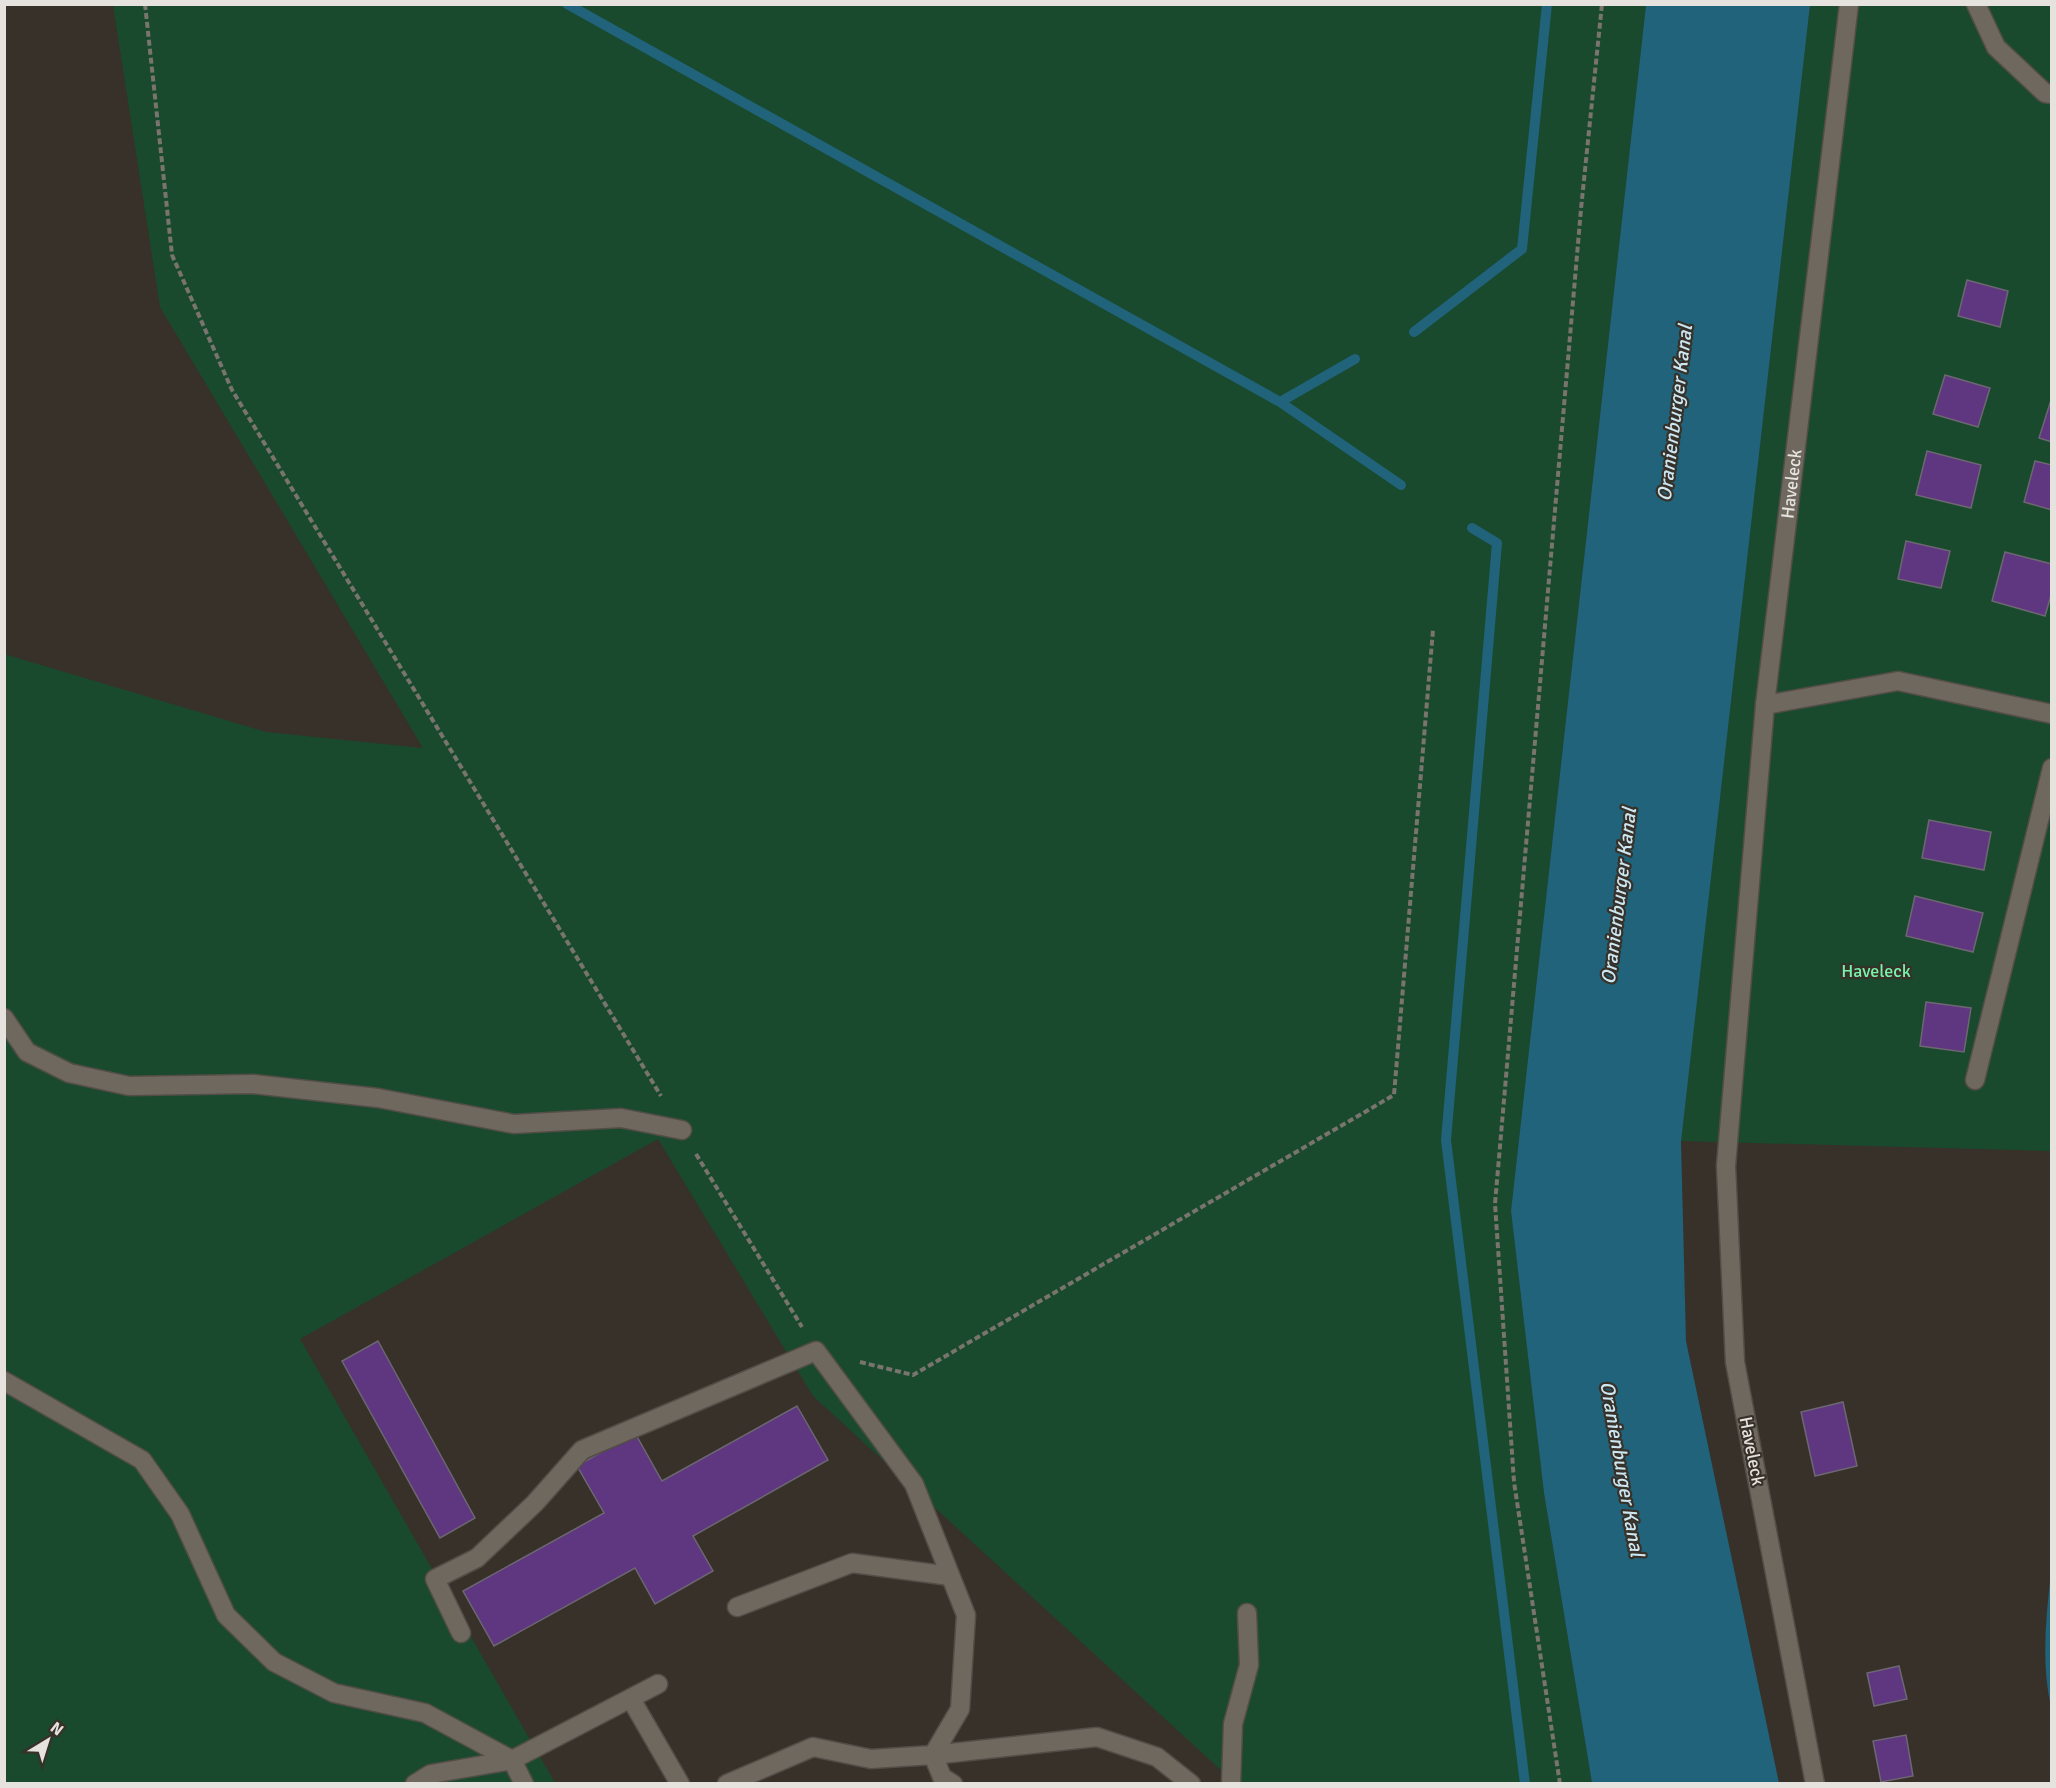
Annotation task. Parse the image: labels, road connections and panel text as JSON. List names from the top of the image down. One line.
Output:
{"streets":{"street":["Haveleck"]},"water":["Oranienburger Kanal"],"parks":["Haveleck"],"north":"top right"}
